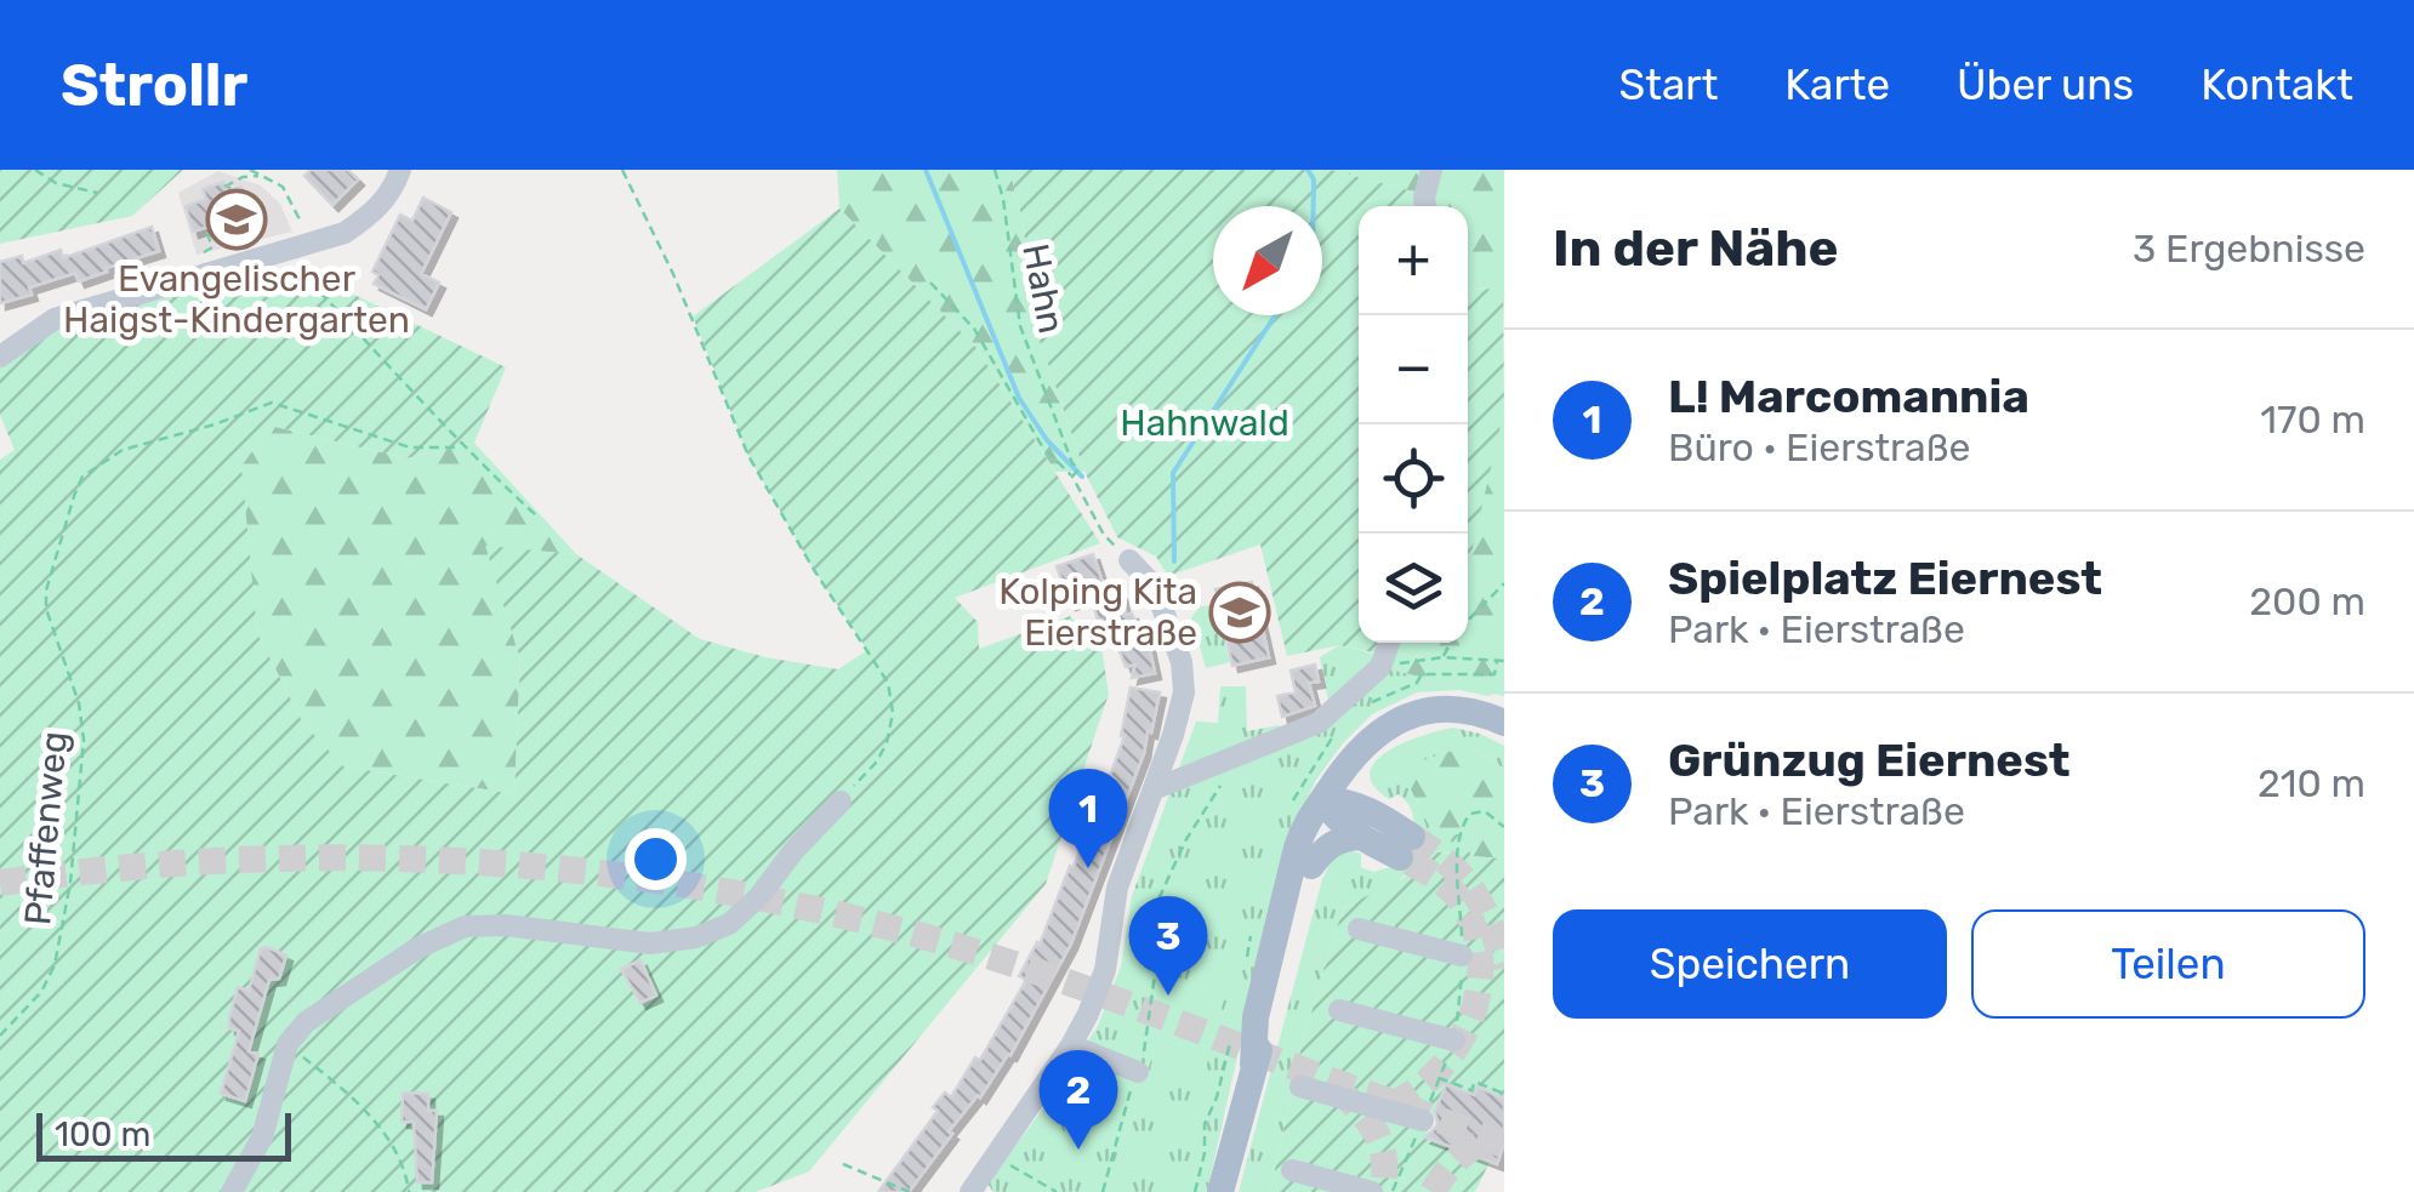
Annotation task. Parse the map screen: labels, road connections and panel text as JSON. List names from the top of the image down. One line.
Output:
{"streets":{"path":["Hahn","Pfaffenweg"]},"parks":["Hahnwald"],"places":{"school or university":["Evangelischer Haigst-Kindergarten","Kolping Kita Eierstraße"]},"scale_bar":"100 m","north":"bottom left","page":{"header":"Strollr","nav":["Start","Karte","Über uns","Kontakt"],"heading":["In der Nähe","3 Ergebnisse"],"map_buttons":["+","−"],"list":[{"mark":"1","name":"L! Marcomannia","note":"Büro · Eierstraße","value":"170 m"},{"mark":"2","name":"Spielplatz Eiernest","note":"Park · Eierstraße","value":"200 m"},{"mark":"3","name":"Grünzug Eiernest","note":"Park · Eierstraße","value":"210 m"}],"pins":["1","3","2"],"buttons":["Speichern","Teilen"],"scale":"100 m"}}
